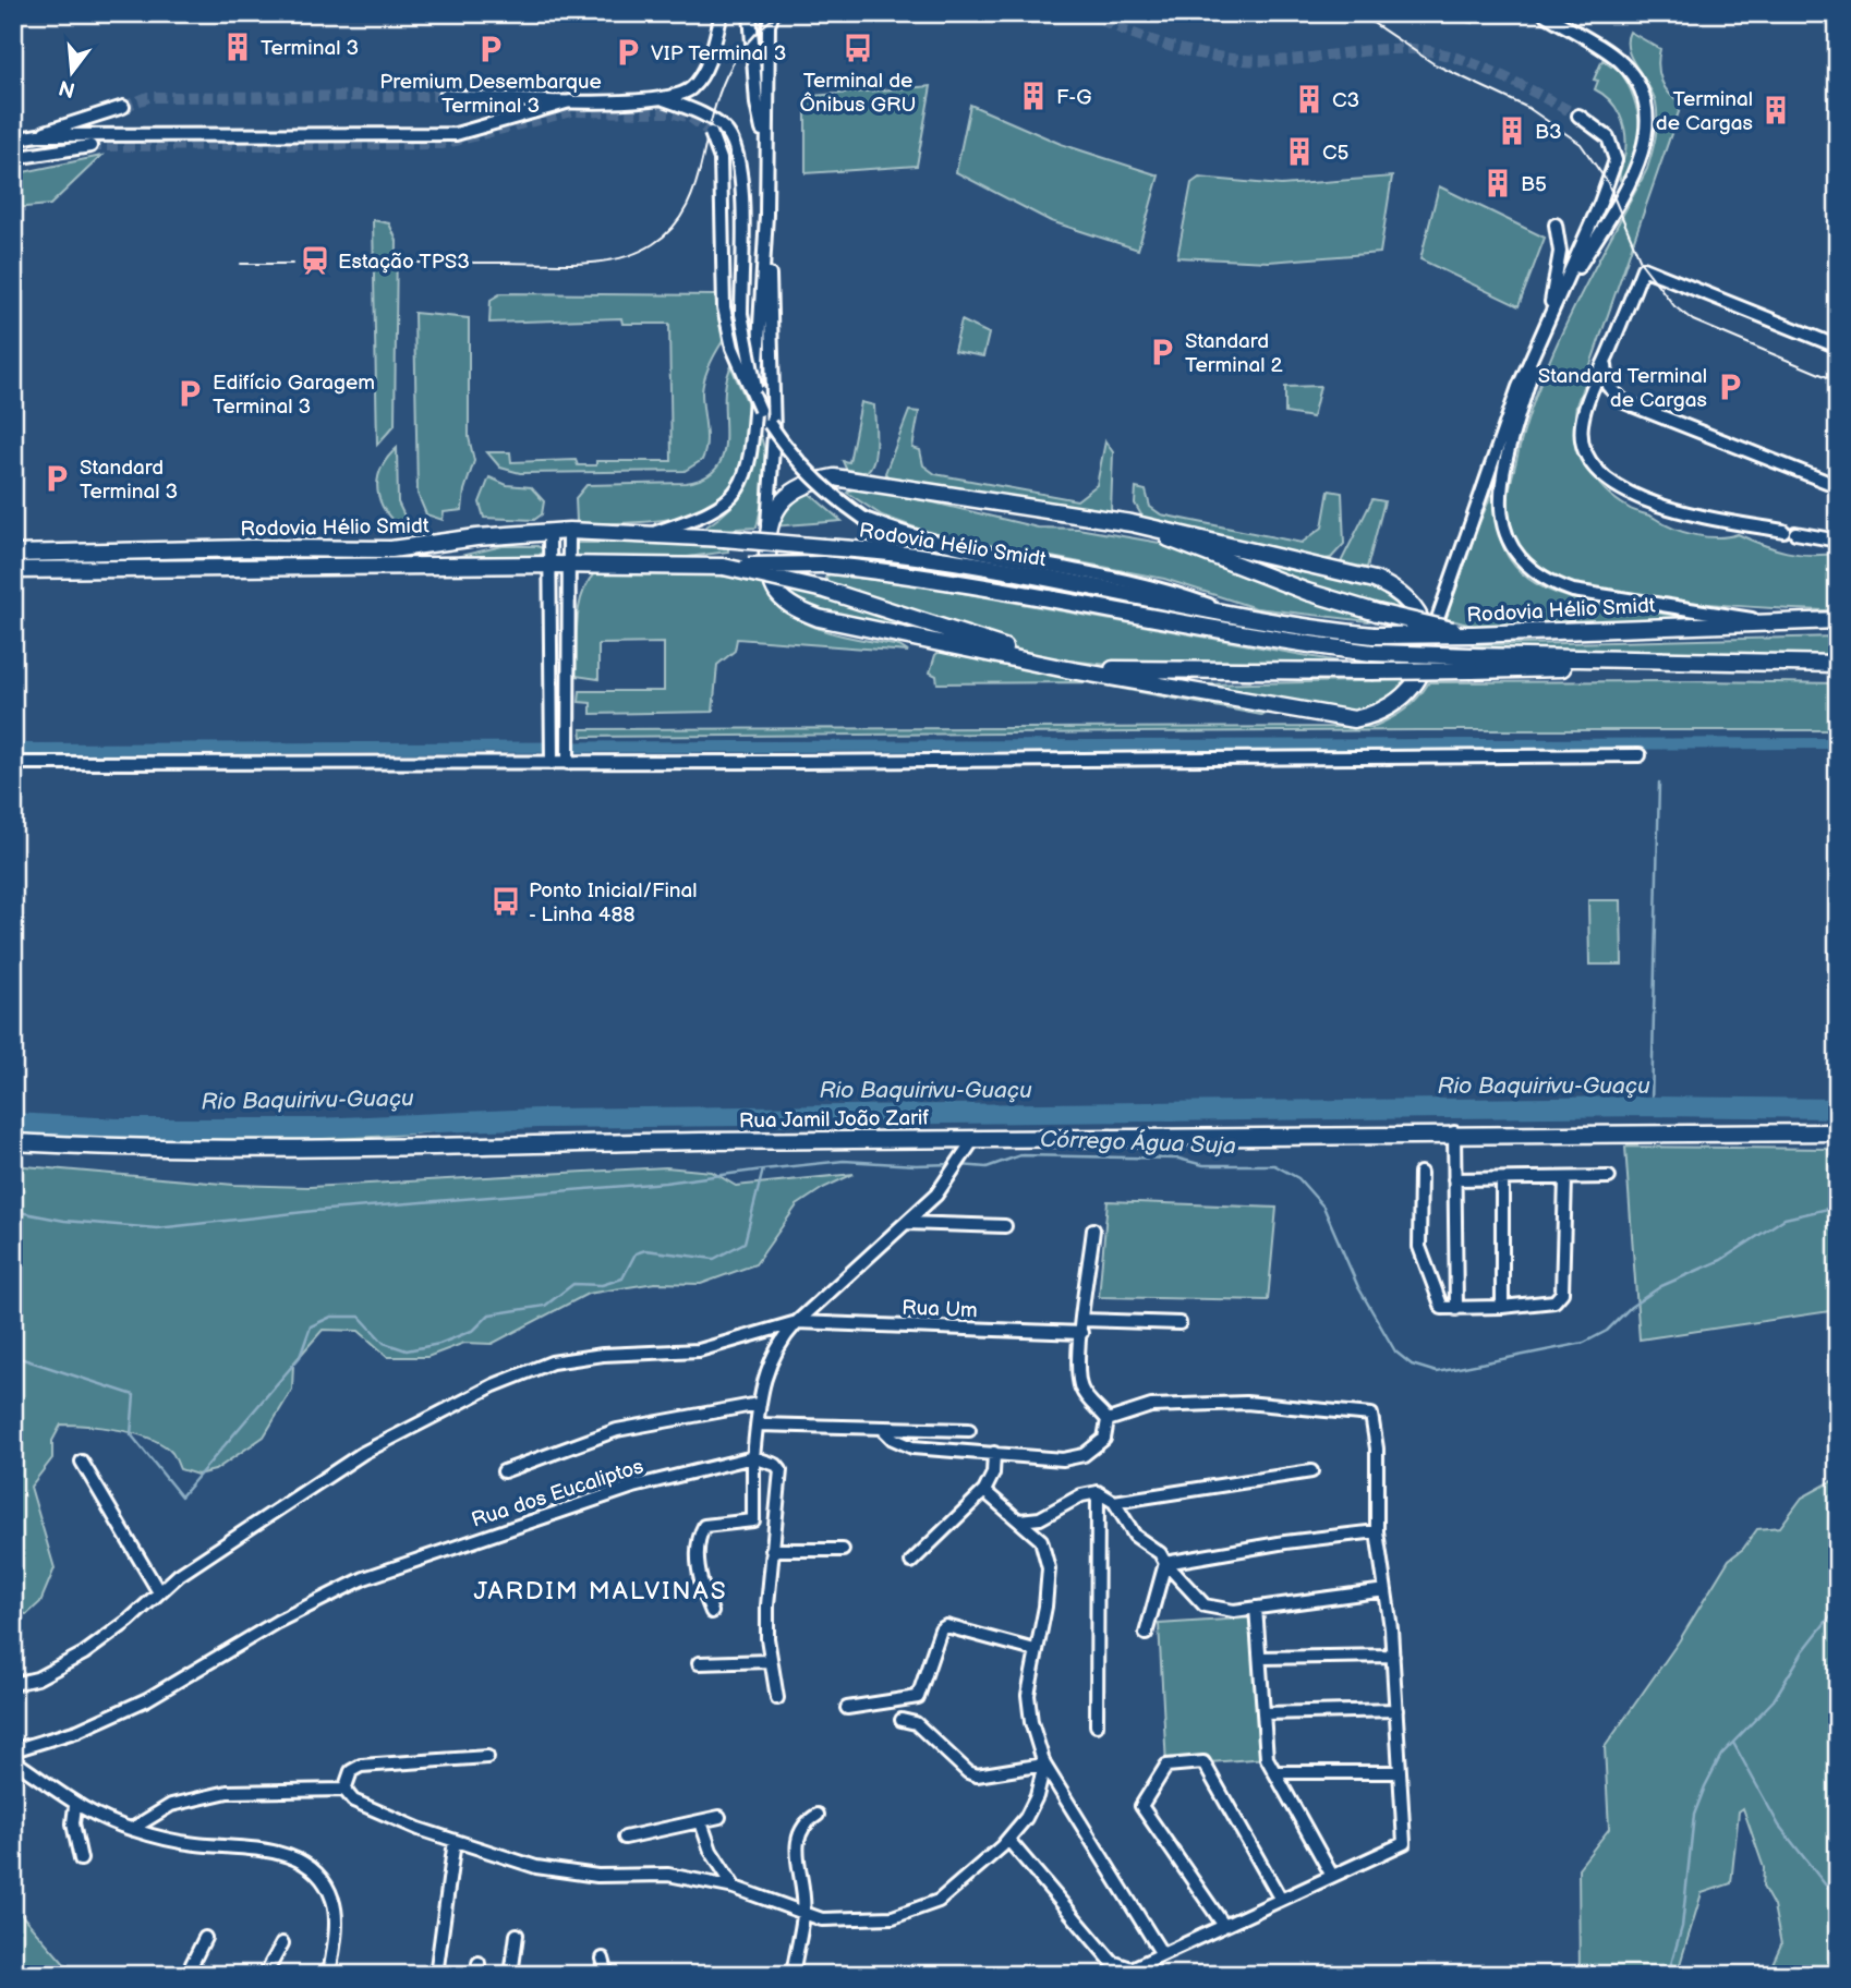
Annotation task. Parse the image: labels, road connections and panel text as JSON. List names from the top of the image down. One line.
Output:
{"streets":{"main road":["Rodovia Hélio Smidt","Rua Jamil João Zarif"],"street":["Rua Um","Rua dos Eucaliptos"]},"districts":["JARDIM MALVINAS"],"water":["Rio Baquirivu-Guaçu","Córrego Água Suja"],"places":{"building":["Terminal 3","F-G","C3","Terminal de Cargas","B3","C5","B5"],"bus stop":["Terminal de Ônibus GRU","Ponto Inicial/Final - Linha 488"],"parking":["Premium Desembarque Terminal 3","VIP Terminal 3","Standard Terminal 2","Standard Terminal de Cargas","Edifício Garagem Terminal 3","Standard Terminal 3"],"station":["Estação TPS3"]},"north":"bottom"}
